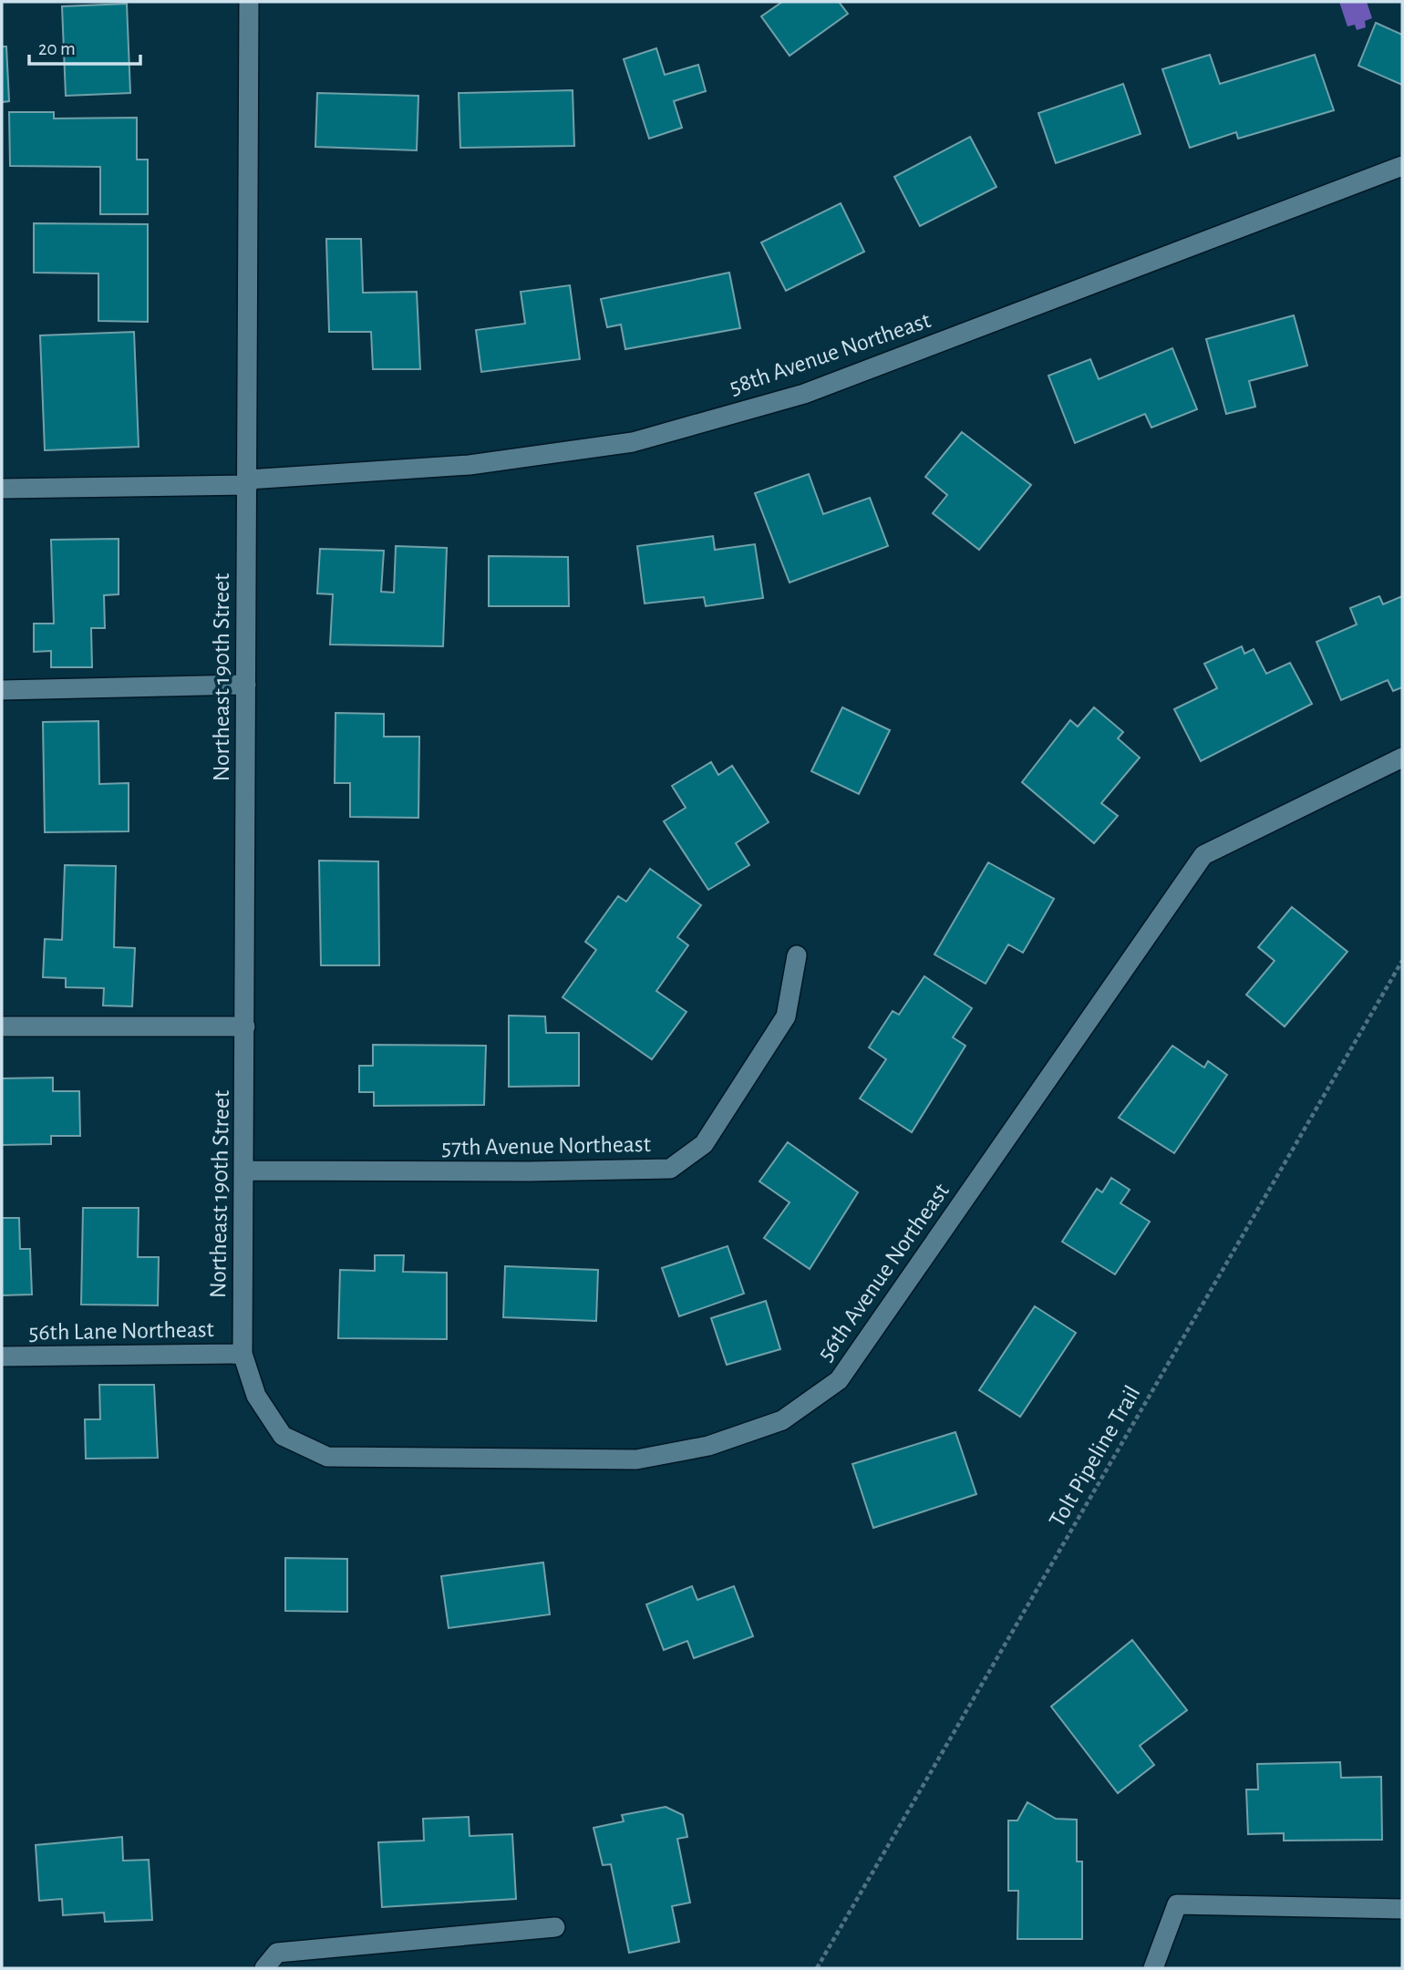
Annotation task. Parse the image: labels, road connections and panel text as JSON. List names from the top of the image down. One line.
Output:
{"streets":{"street":["58th Avenue Northeast","Northeast 190th Street","57th Avenue Northeast","56th Avenue Northeast","56th Lane Northeast"],"path":["Tolt Pipeline Trail"]},"crossings":[["58th Avenue Northeast","Northeast 190th Street"],["Northeast 190th Street","57th Avenue Northeast"],["Northeast 190th Street","56th Avenue Northeast"],["Northeast 190th Street","56th Lane Northeast"],["56th Avenue Northeast","56th Lane Northeast"]],"scale_bar":"20 m"}
